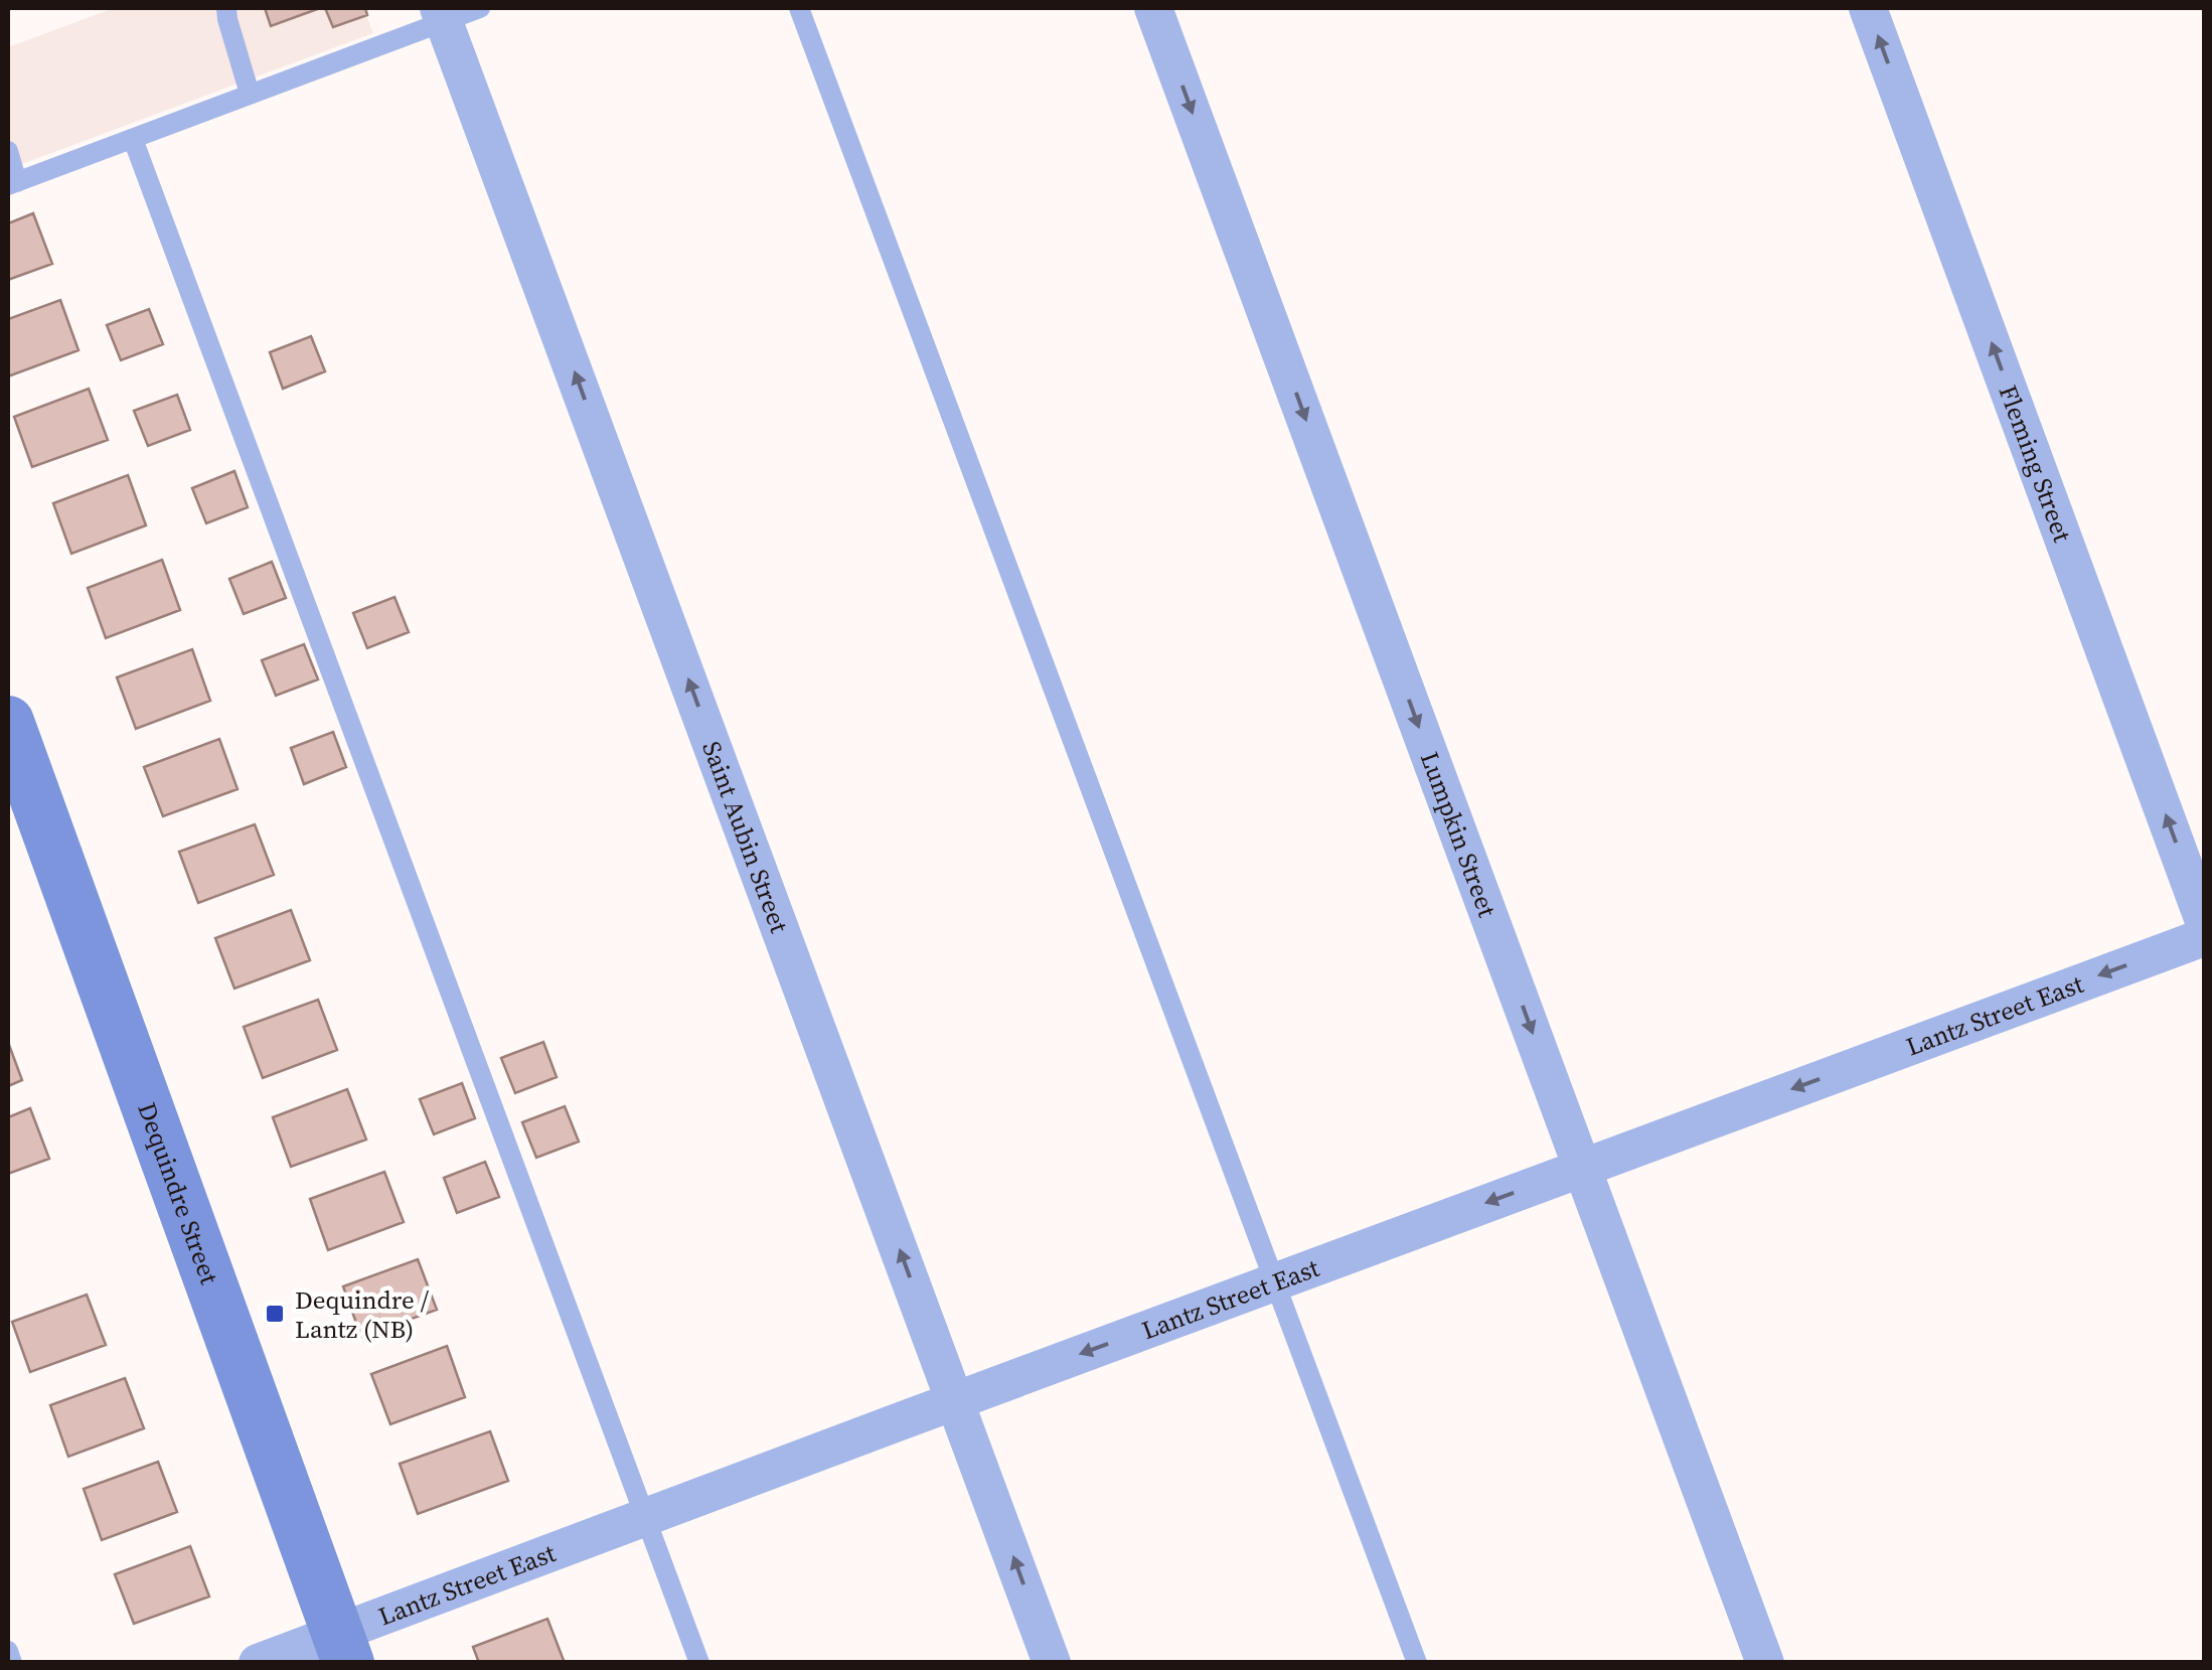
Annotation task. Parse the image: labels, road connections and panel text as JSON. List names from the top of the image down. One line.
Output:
{"streets":{"street":["Fleming Street","Saint Aubin Street","Lumpkin Street","Lantz Street East","Dequindre Street"]},"crossings":[["Saint Aubin Street","Lantz Street East"],["Lumpkin Street","Lantz Street East"],["Lantz Street East","Dequindre Street"]],"one_way":["Fleming Street","Saint Aubin Street","Lumpkin Street","Lantz Street East"],"places":{"transit":["Dequindre / Lantz (NB)"]}}
